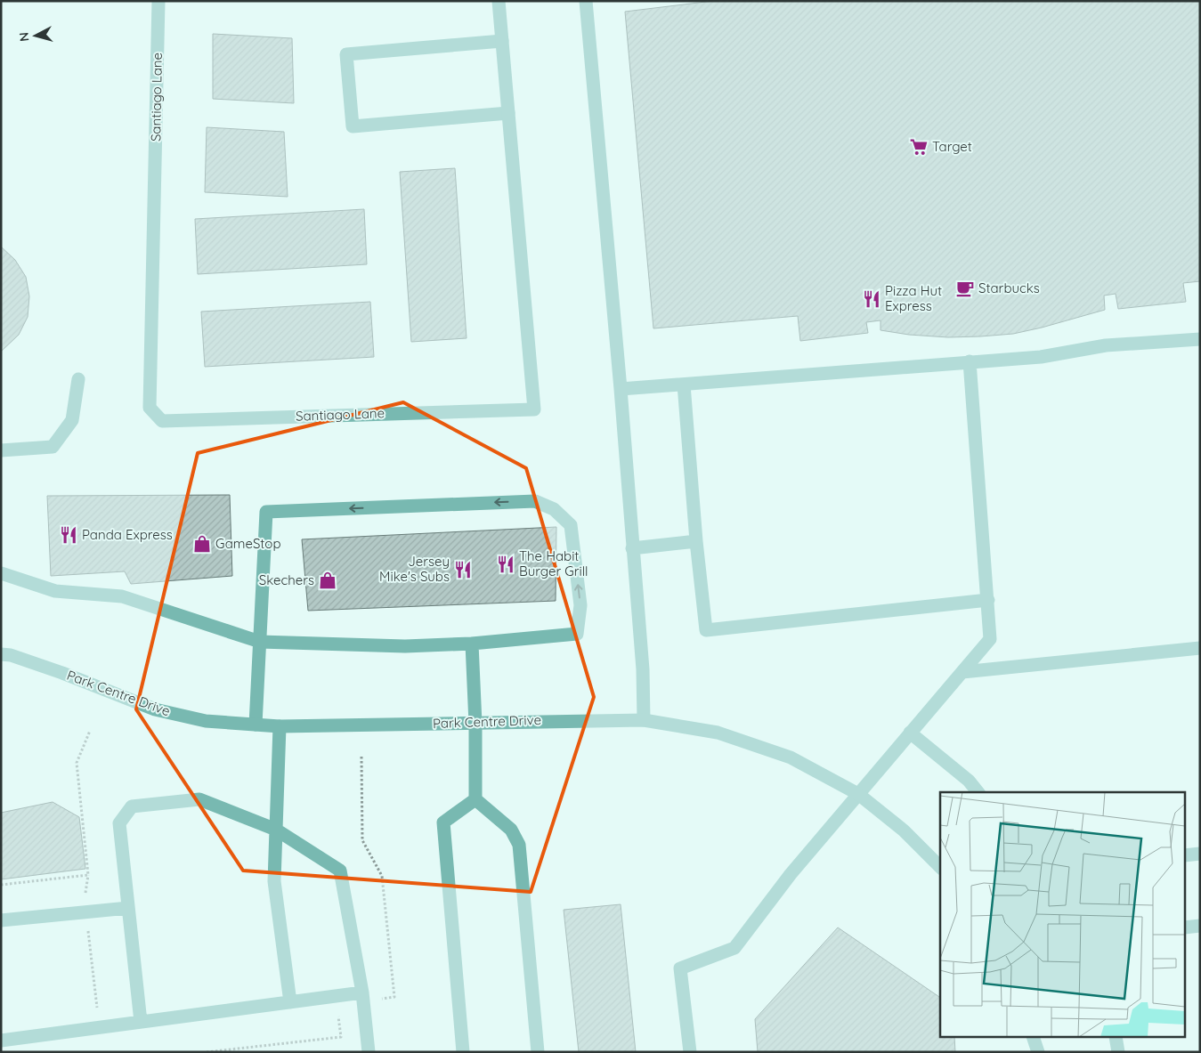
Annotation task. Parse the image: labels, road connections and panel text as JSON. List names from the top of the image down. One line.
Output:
{"streets":{"street":["Santiago Lane","Park Centre Drive"]},"places":{"supermarket":["Target"],"cafe":["Starbucks"],"restaurant":["Pizza Hut Express","Panda Express","The Habit Burger Grill","Jersey Mike's Subs"],"shop":["GameStop","Skechers"]},"north":"left"}
